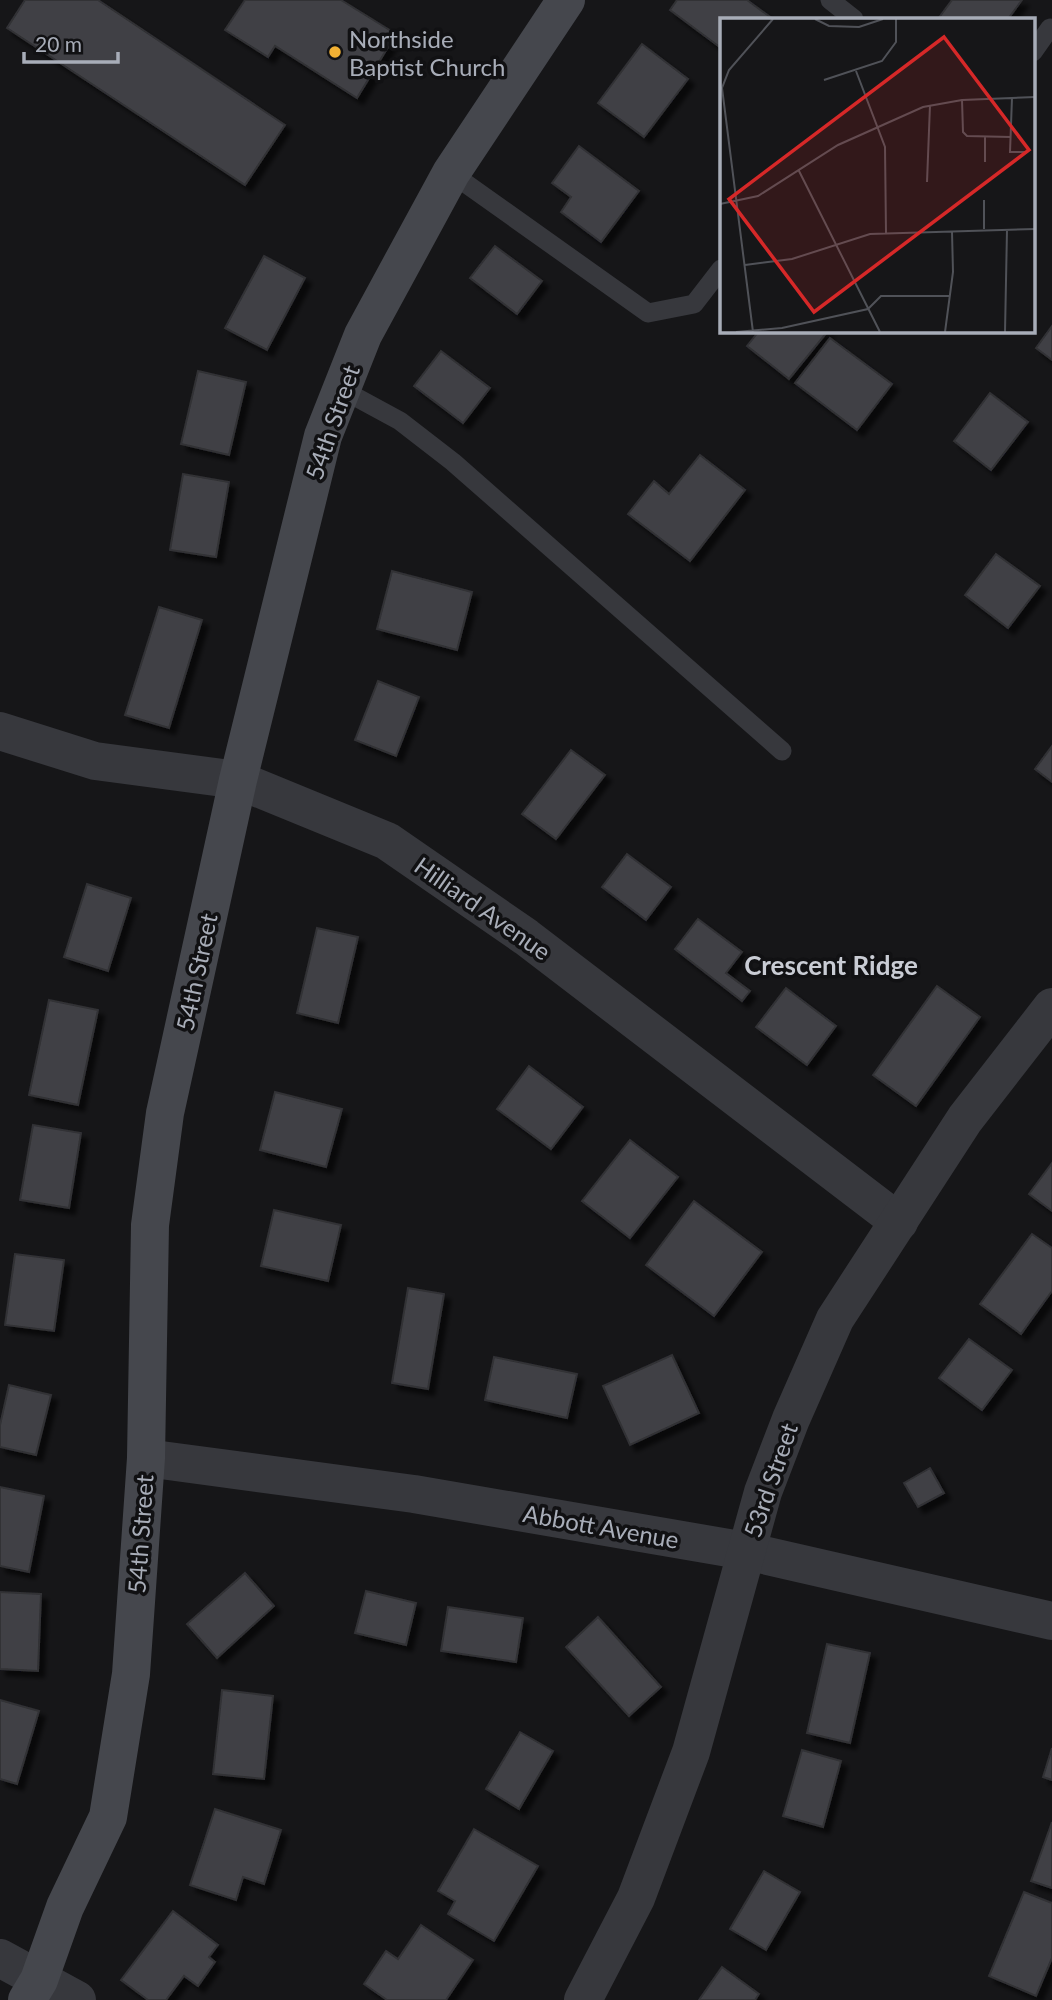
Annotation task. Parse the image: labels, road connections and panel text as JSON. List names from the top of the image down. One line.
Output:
{"streets":{"main road":["54th Street"],"street":["Hilliard Avenue","53rd Street","Abbott Avenue"]},"crossings":[["54th Street","Hilliard Avenue"],["54th Street","Abbott Avenue"],["Hilliard Avenue","53rd Street"],["53rd Street","Abbott Avenue"]],"districts":["Crescent Ridge"],"places":["Northside Baptist Church"],"scale_bar":"20 m"}
